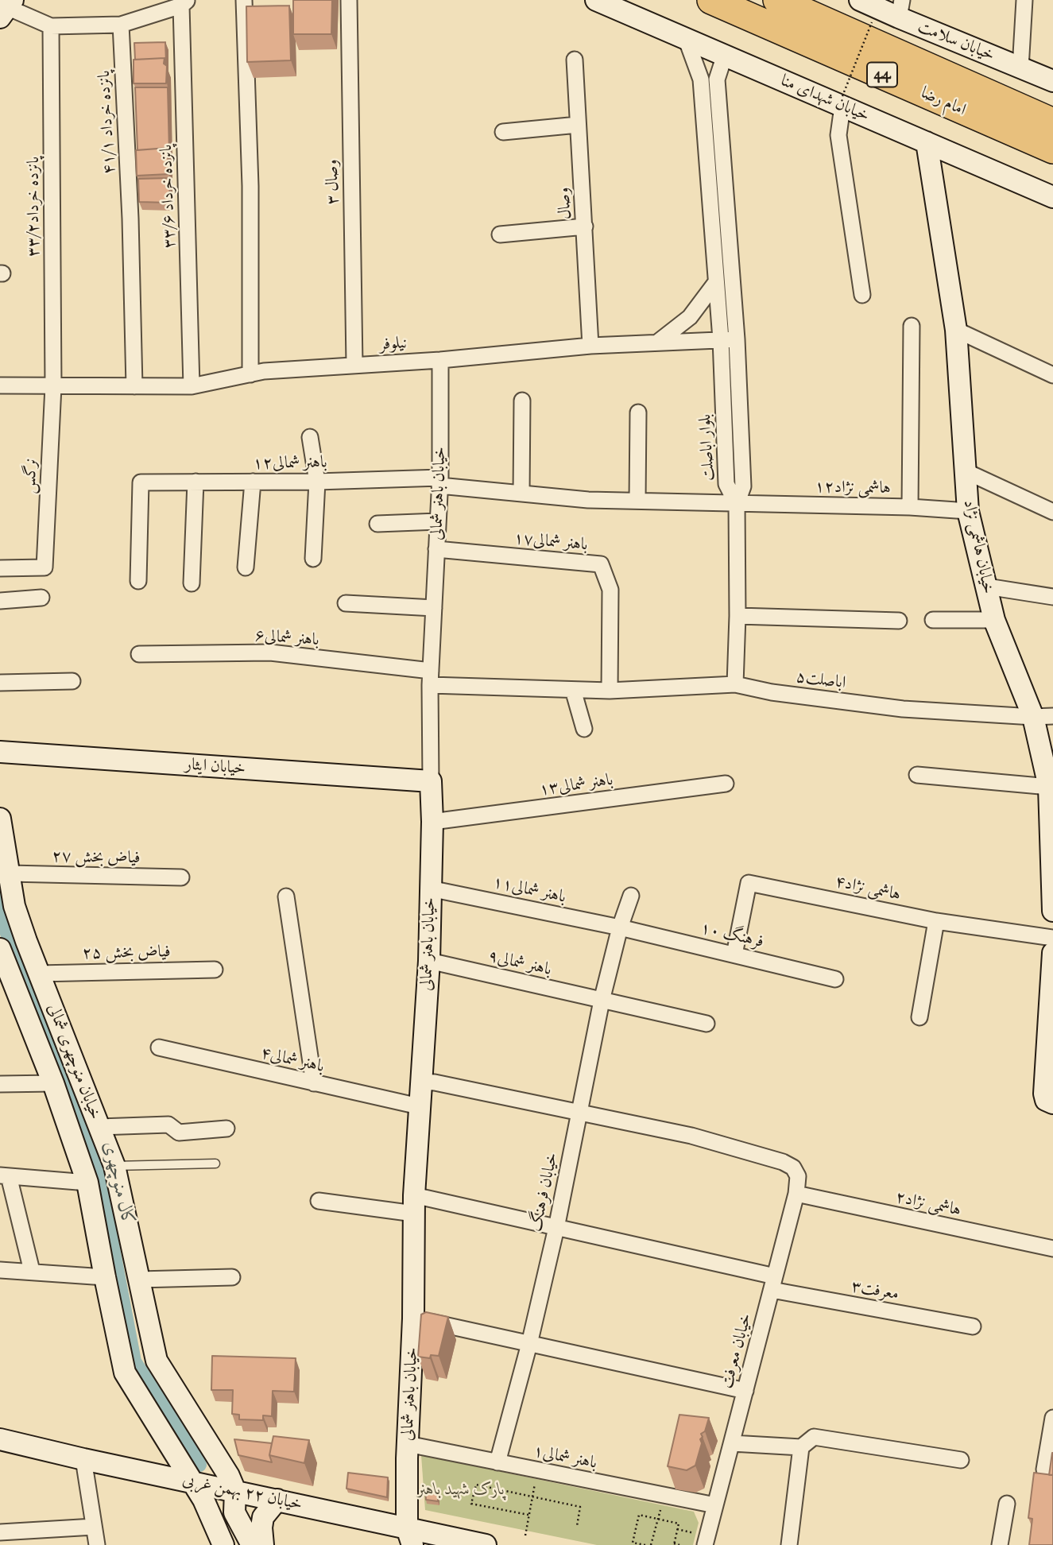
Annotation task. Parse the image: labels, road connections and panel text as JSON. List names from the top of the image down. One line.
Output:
{"streets":{"highway":["44","امام رضا"],"street":["خیابان سلامت","خیابان شهدای منا","پانزده خرداد ۴۱/۱","وصال ۳","پانزده خرداد ۳۳/۶","وصال","پانزده خرداد۳۳/۲","نیلوفر","بلوار اباصلت","باهنر شمالی۱۲","نرگس","هاشمی نژاد۱۲","خیابان باهنر شمالی","باهنر شمالی۱۷","خیابان هاشمی نژاد","باهنر شمالی۶","اباصلت۵","خیابان ایثار","باهنر شمالی۱۳","فیاض بخش ۲۷","هاشمی نژاد۴","باهنر شمالی۱۱","فرهنگ ۱۰","فیاض بخش ۲۵","باهنر شمالی۹","باهنر شمالی۴","خیابان منوچهری شمالی","خیابان فرهنگ","هاشمی نژاد۲","معرفت۳","خیابان معرفت","باهنر شمالی۱","خیابان ۲۲ بهمن غربی"]},"crossings":[["خیابان شهدای منا","بلوار اباصلت"],["خیابان شهدای منا","خیابان هاشمی نژاد"],["پانزده خرداد ۴۱/۱","نیلوفر"],["وصال ۳","نیلوفر"],["پانزده خرداد ۳۳/۶","نیلوفر"],["وصال","نیلوفر"],["پانزده خرداد۳۳/۲","نیلوفر"],["پانزده خرداد۳۳/۲","نرگس"],["نیلوفر","بلوار اباصلت"],["نیلوفر","نرگس"],["نیلوفر","خیابان باهنر شمالی"],["بلوار اباصلت","هاشمی نژاد۱۲"],["بلوار اباصلت","اباصلت۵"],["باهنر شمالی۱۲","هاشمی نژاد۱۲"],["باهنر شمالی۱۲","خیابان باهنر شمالی"],["هاشمی نژاد۱۲","خیابان هاشمی نژاد"],["خیابان باهنر شمالی","باهنر شمالی۱۷"],["خیابان باهنر شمالی","باهنر شمالی۶"],["خیابان باهنر شمالی","خیابان ایثار"],["خیابان باهنر شمالی","باهنر شمالی۱۳"],["خیابان باهنر شمالی","باهنر شمالی۱۱"],["خیابان باهنر شمالی","باهنر شمالی۹"],["خیابان باهنر شمالی","باهنر شمالی۴"],["خیابان باهنر شمالی","معرفت۳"],["خیابان باهنر شمالی","باهنر شمالی۱"],["خیابان باهنر شمالی","خیابان ۲۲ بهمن غربی"],["باهنر شمالی۱۷","اباصلت۵"],["خیابان هاشمی نژاد","اباصلت۵"],["باهنر شمالی۶","اباصلت۵"],["فیاض بخش ۲۷","خیابان منوچهری شمالی"],["هاشمی نژاد۴","فرهنگ ۱۰"],["باهنر شمالی۱۱","فرهنگ ۱۰"],["باهنر شمالی۱۱","خیابان فرهنگ"],["فرهنگ ۱۰","خیابان فرهنگ"],["فیاض بخش ۲۵","خیابان منوچهری شمالی"],["باهنر شمالی۹","خیابان فرهنگ"],["خیابان منوچهری شمالی","خیابان ۲۲ بهمن غربی"],["خیابان فرهنگ","معرفت۳"],["خیابان فرهنگ","خیابان معرفت"],["خیابان فرهنگ","باهنر شمالی۱"],["هاشمی نژاد۲","خیابان معرفت"],["معرفت۳","خیابان معرفت"],["خیابان معرفت","باهنر شمالی۱"]],"water":["کال منوچهری"],"parks":["پارک شهید باهنر"]}
